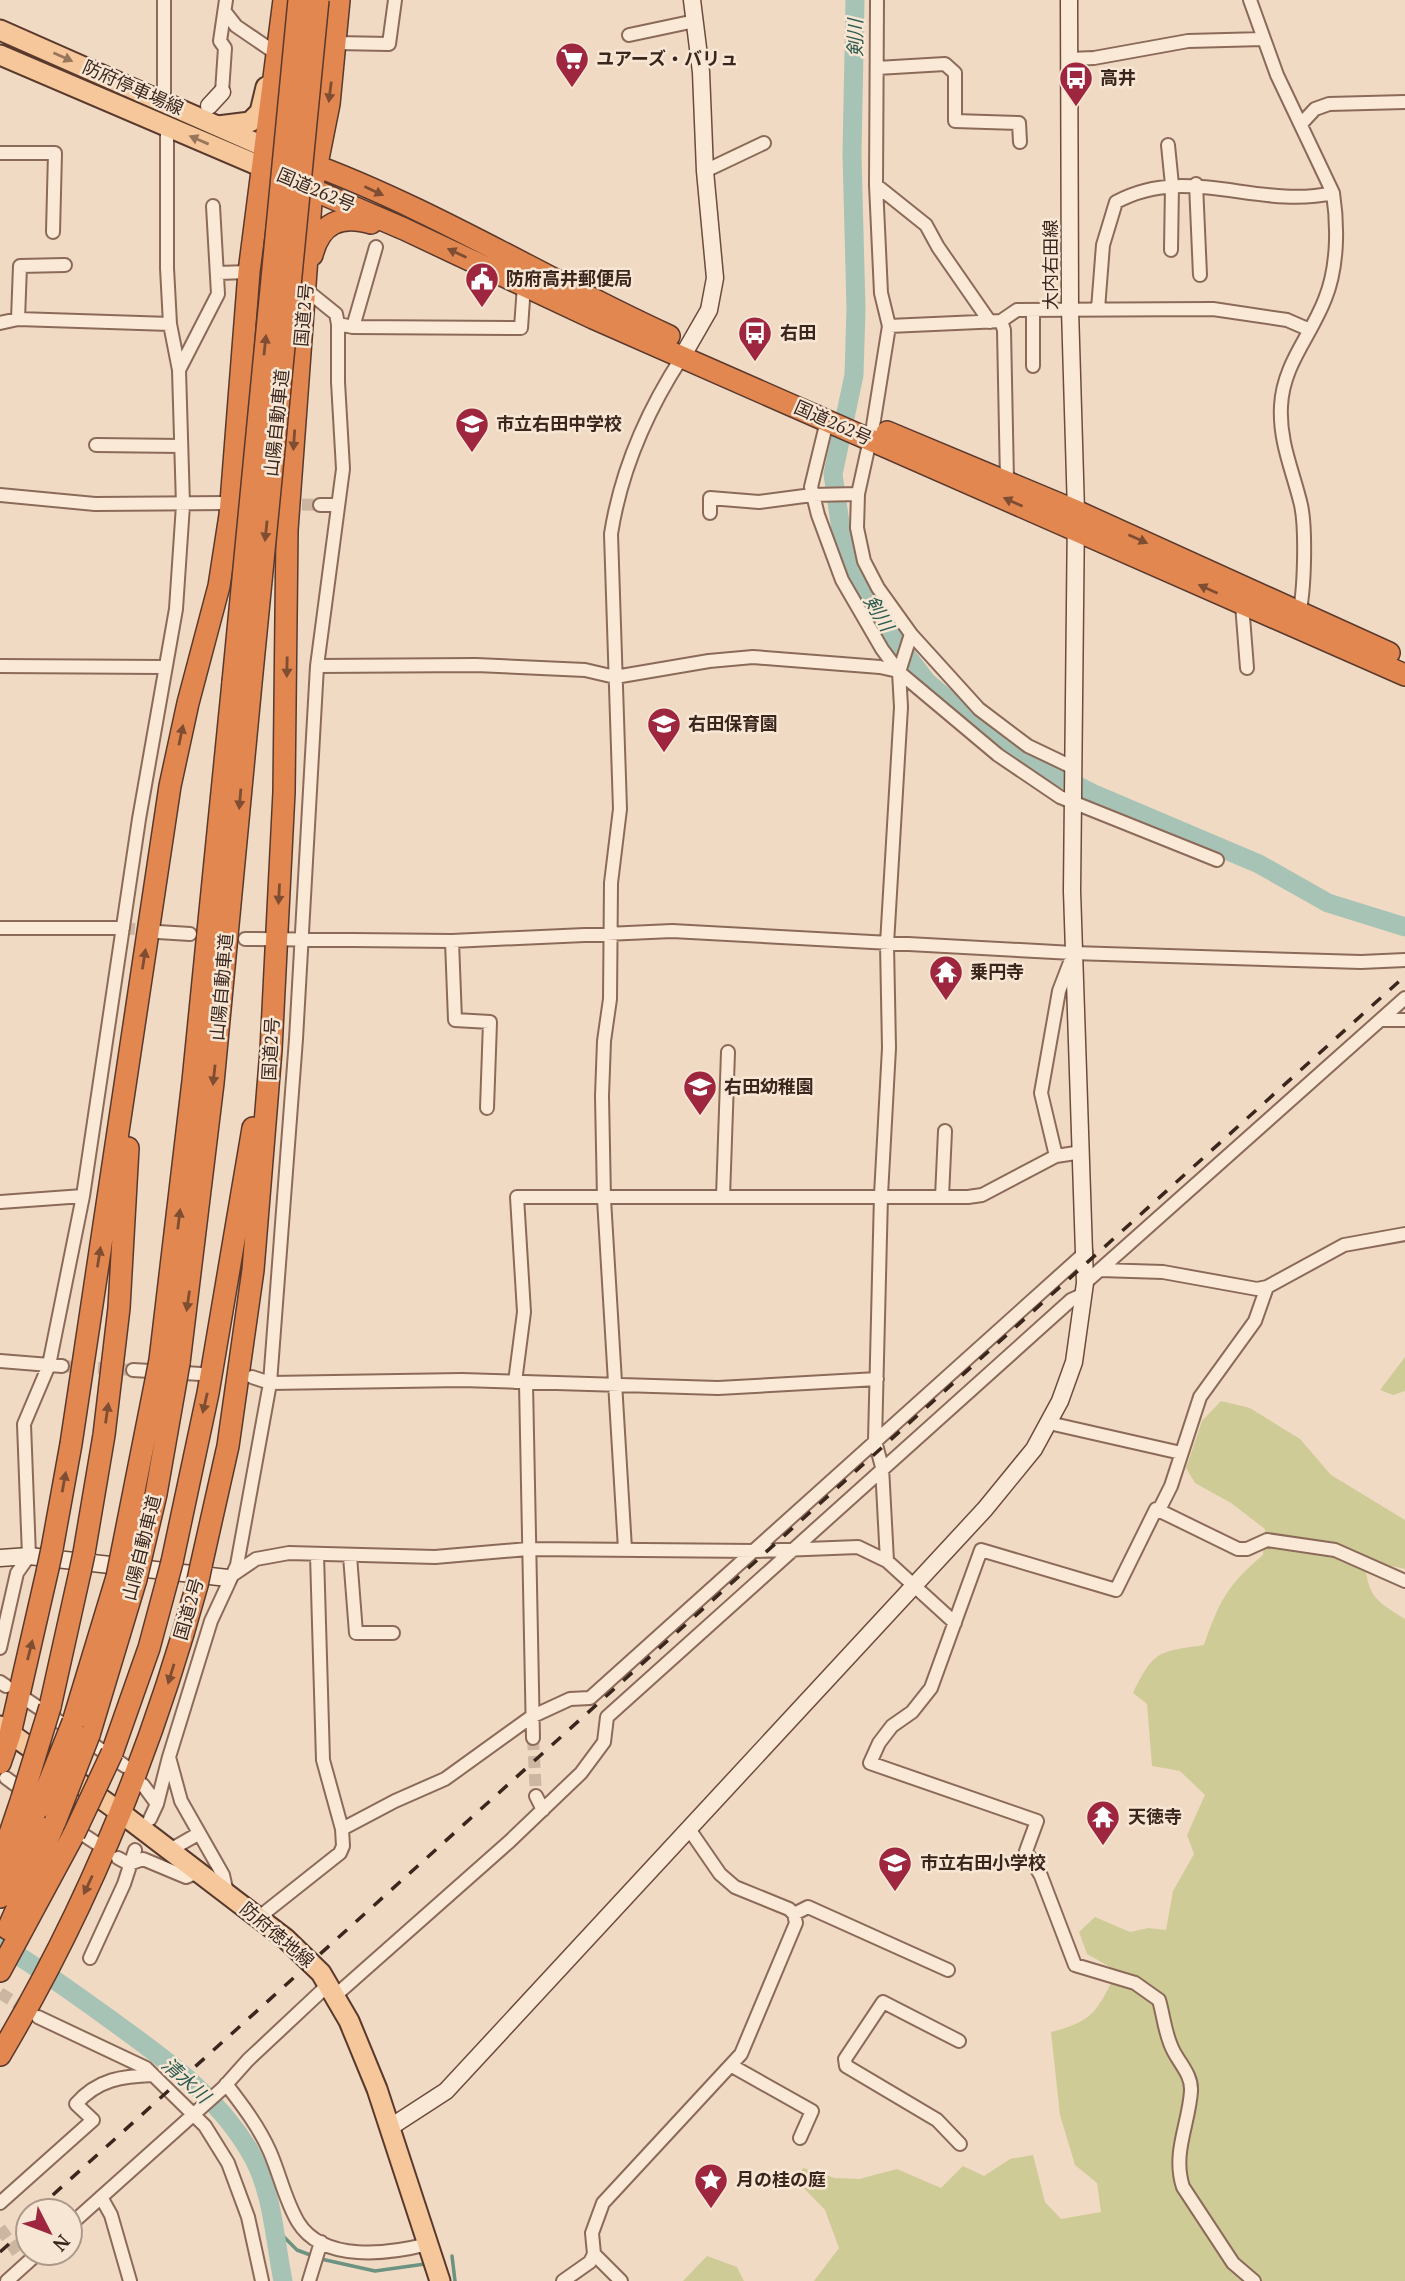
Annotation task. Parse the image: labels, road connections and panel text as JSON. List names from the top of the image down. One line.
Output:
{"streets":{"highway":["国道262号","国道2号","山陽自動車道"],"main road":["防府停車場線","防府徳地線"],"street":["大内右田線"]},"crossings":[["防府停車場線","国道262号"],["国道262号","大内右田線"],["国道262号","国道2号"],["大内右田線","防府徳地線"],["国道2号","防府徳地線"]],"water":["剣川","清水川"],"places":{"supermarket":["ユアーズ・バリュ"],"bus stop":["高井","右田"],"public building":["防府高井郵便局"],"school or university":["市立右田中学校","右田保育園","右田幼稚園","市立右田小学校"],"temple":["乗円寺","天徳寺"],"place":["月の桂の庭"]},"north":"bottom right"}
